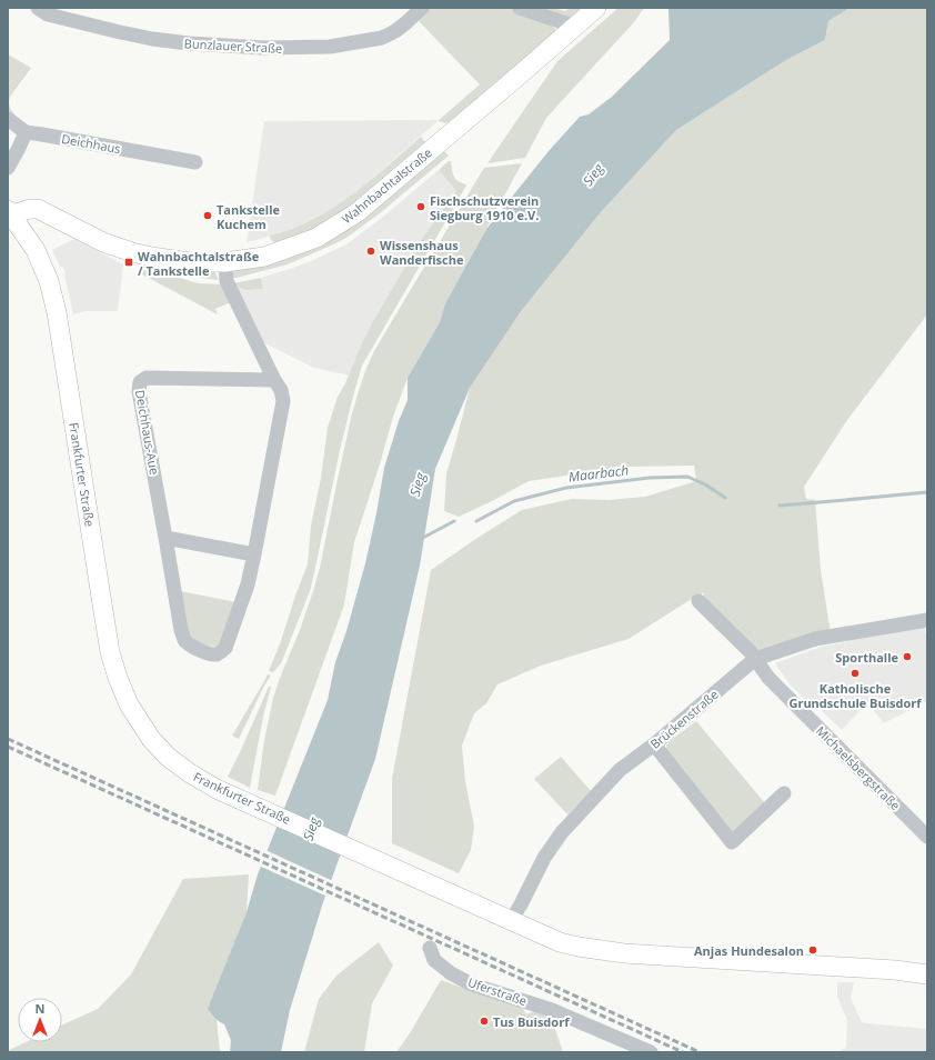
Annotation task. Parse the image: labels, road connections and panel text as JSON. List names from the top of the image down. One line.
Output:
{"streets":{"main road":["Wahnbachtalstraße","Frankfurter Straße"],"street":["Bunzlauer Straße","Deichhaus","Deichhaus-Aue","Brückenstraße","Michaelsbergstraße","Uferstraße"]},"crossings":[["Wahnbachtalstraße","Deichhaus-Aue"],["Wahnbachtalstraße","Frankfurter Straße"],["Frankfurter Straße","Brückenstraße"],["Brückenstraße","Michaelsbergstraße"]],"water":["Sieg","Maarbach"],"places":{"other":["Fischschutzverein Siegburg 1910 e.V.","Tankstelle Kuchem","Wissenshaus Wanderfische","Sporthalle","Katholische Grundschule Buisdorf","Anjas Hundesalon","Tus Buisdorf"],"transit":["Wahnbachtalstraße / Tankstelle"]},"north":"top"}
